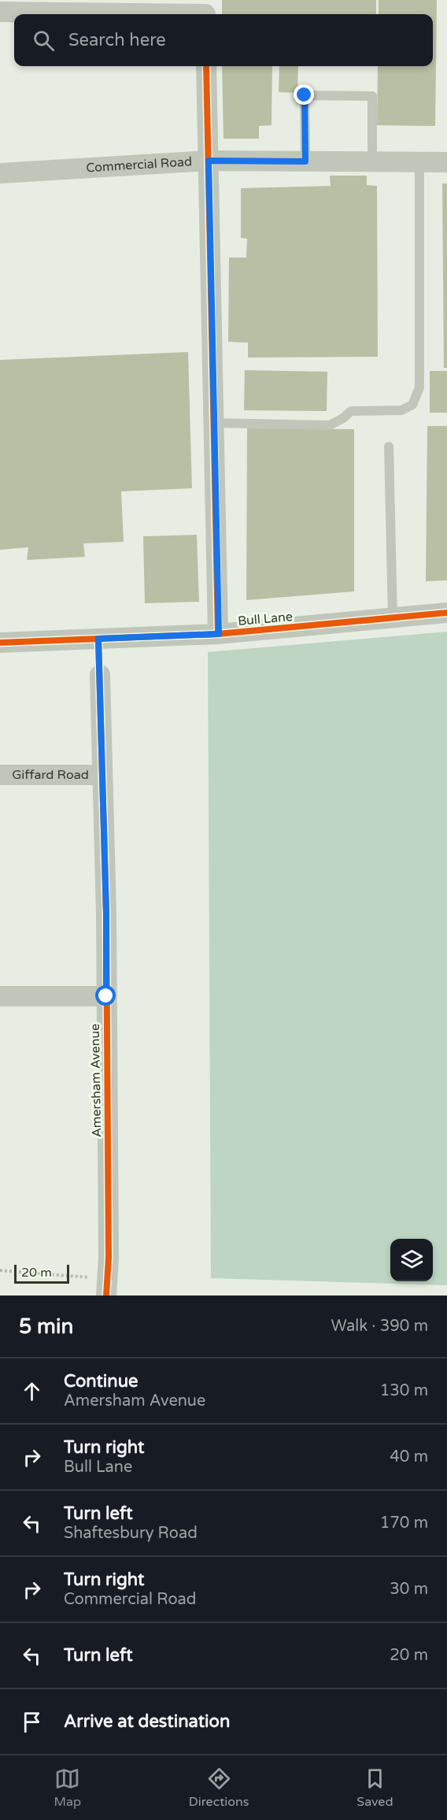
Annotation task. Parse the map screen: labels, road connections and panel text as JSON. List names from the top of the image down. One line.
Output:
{"streets":{"street":["Commercial Road","Bull Lane","Giffard Road","Amersham Avenue"]},"crossings":[["Giffard Road","Amersham Avenue"]],"scale_bar":"20 m","page":{"search":"Search here","scale":"20 m","heading":["5 min","Walk · 390 m"],"list":[["Continue","Amersham Avenue","130 m"],["Turn right","Bull Lane","40 m"],["Turn left","Shaftesbury Road","170 m"],["Turn right","Commercial Road","30 m"],["Turn left","20 m"],"Arrive at destination"],"nav":["Map","Directions","Saved"]}}
